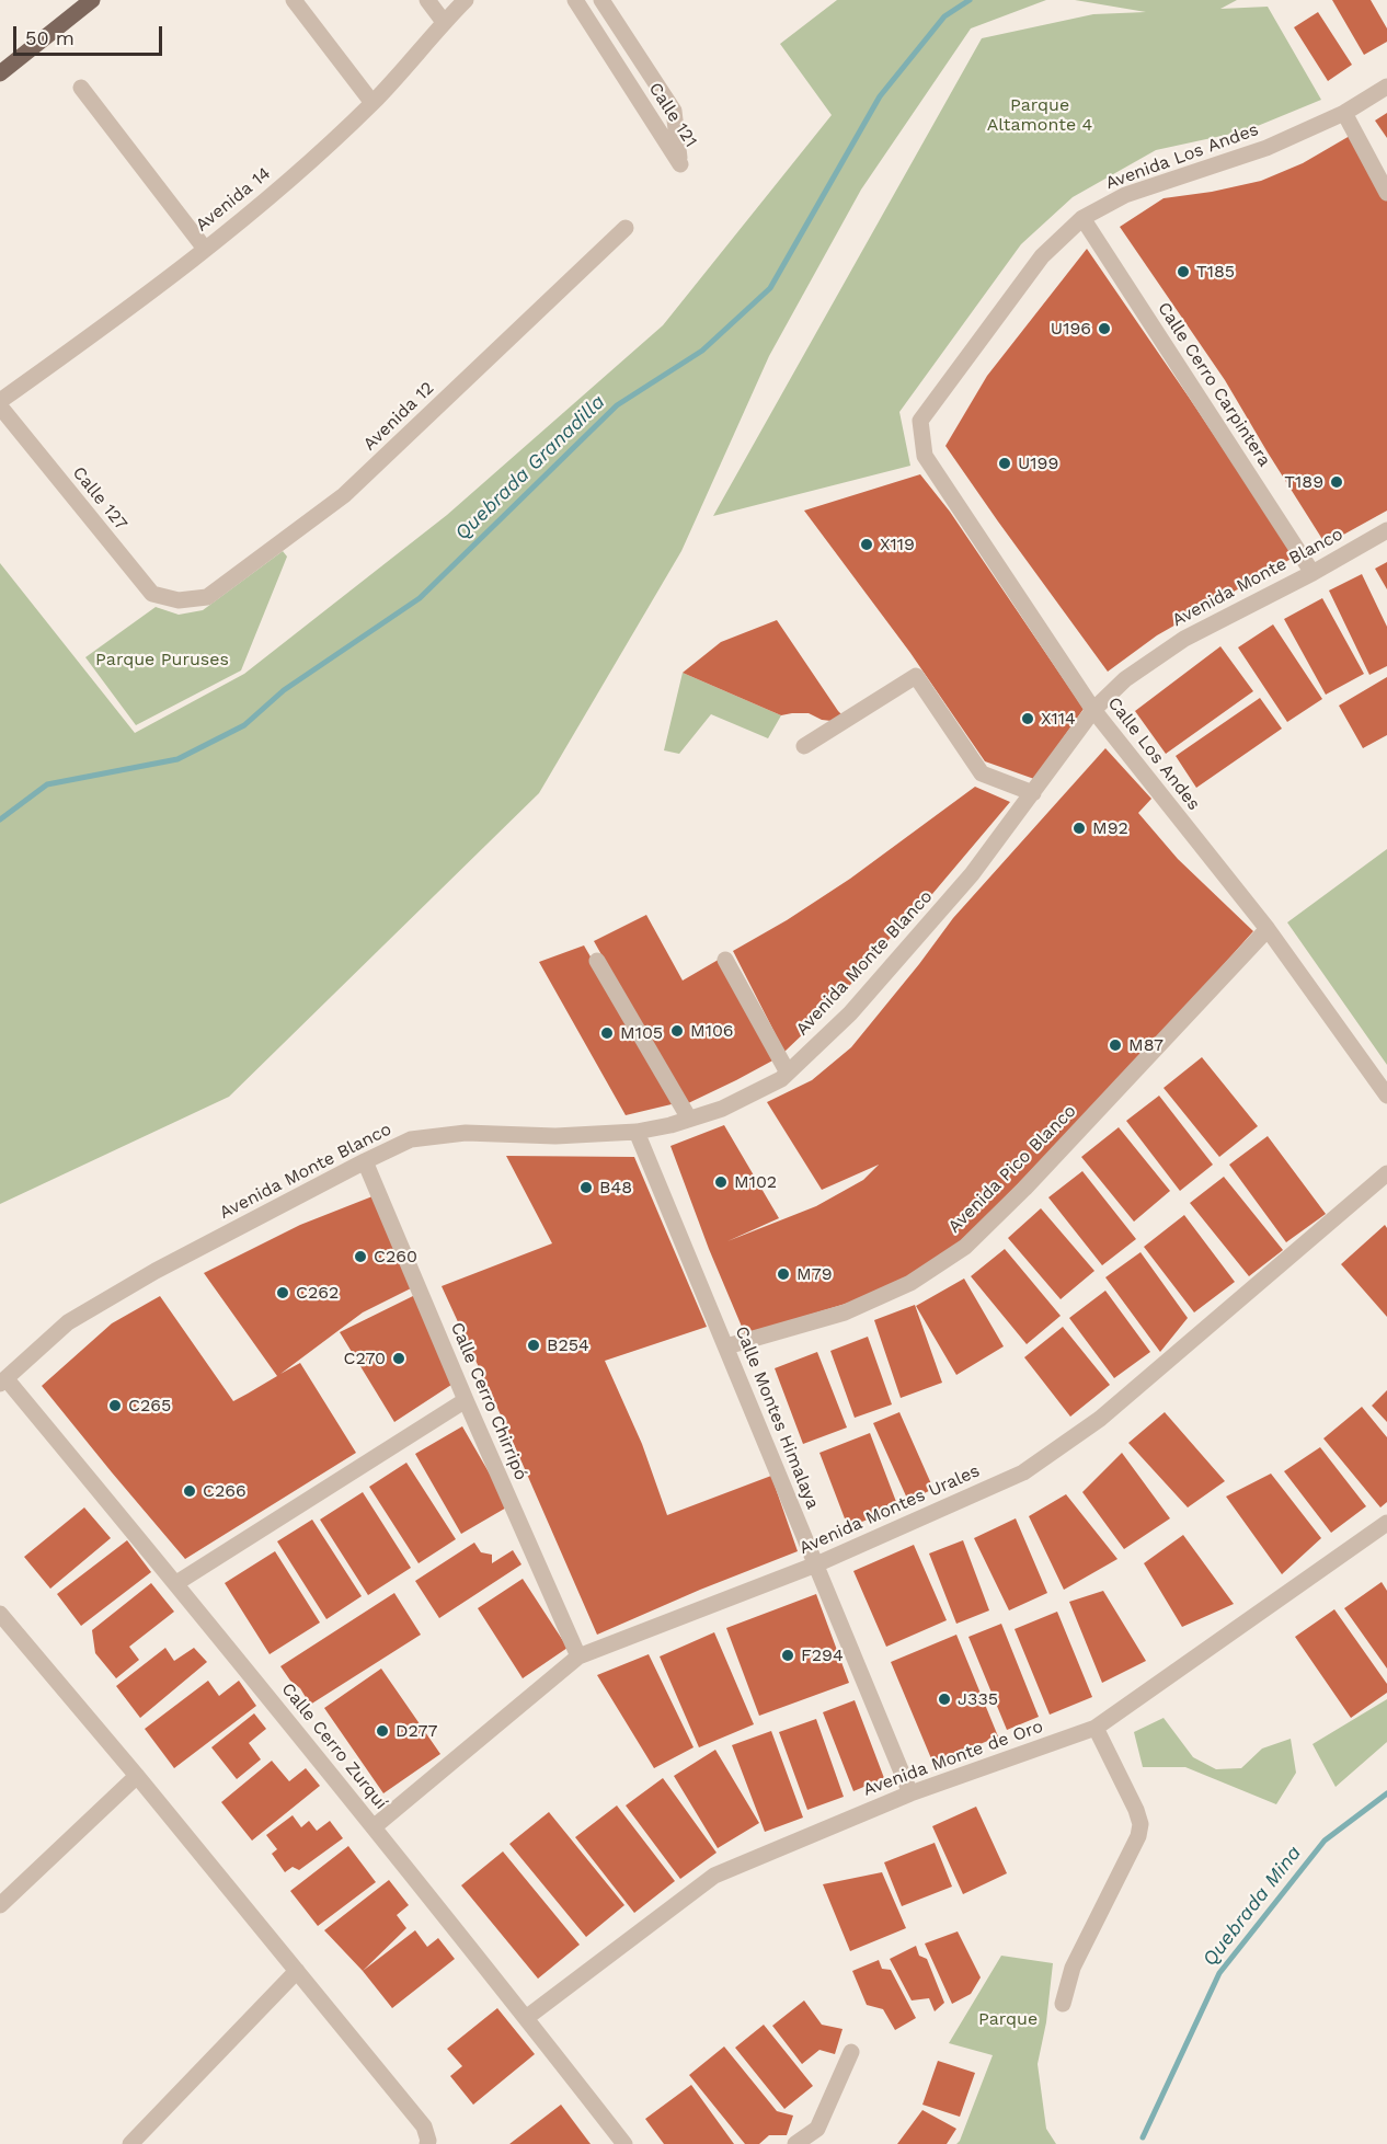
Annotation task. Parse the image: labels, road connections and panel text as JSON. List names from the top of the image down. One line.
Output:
{"streets":{"street":["Calle 121","Avenida Los Andes","Avenida 14","Calle Cerro Carpintera","Avenida 12","Calle 127","Avenida Monte Blanco","Calle Los Andes","Avenida Pico Blanco","Calle Cerro Chirripó","Calle Montes Himalaya","Avenida Montes Urales","Calle Cerro Zurquí","Avenida Monte de Oro"]},"crossings":[["Avenida Los Andes","Calle Cerro Carpintera"],["Avenida Los Andes","Calle Los Andes"],["Calle Cerro Carpintera","Avenida Monte Blanco"],["Avenida 12","Calle 127"],["Avenida Monte Blanco","Calle Los Andes"],["Avenida Monte Blanco","Calle Cerro Chirripó"],["Avenida Monte Blanco","Calle Montes Himalaya"],["Avenida Monte Blanco","Calle Cerro Zurquí"],["Calle Los Andes","Avenida Pico Blanco"],["Avenida Pico Blanco","Calle Montes Himalaya"],["Calle Cerro Chirripó","Avenida Montes Urales"],["Calle Montes Himalaya","Avenida Montes Urales"],["Calle Montes Himalaya","Avenida Monte de Oro"],["Avenida Montes Urales","Calle Cerro Zurquí"],["Calle Cerro Zurquí","Avenida Monte de Oro"]],"water":["Quebrada Granadilla","Quebrada Mina"],"parks":["Parque Altamonte 4","Parque Puruses","Parque"],"places":["T185","U196","U199","T189","X119","X114","M92","M106","M105","M87","M102","B48","C260","M79","C262","B254","C270","C265","C266","F294","J335","D277"],"scale_bar":"50 m"}
